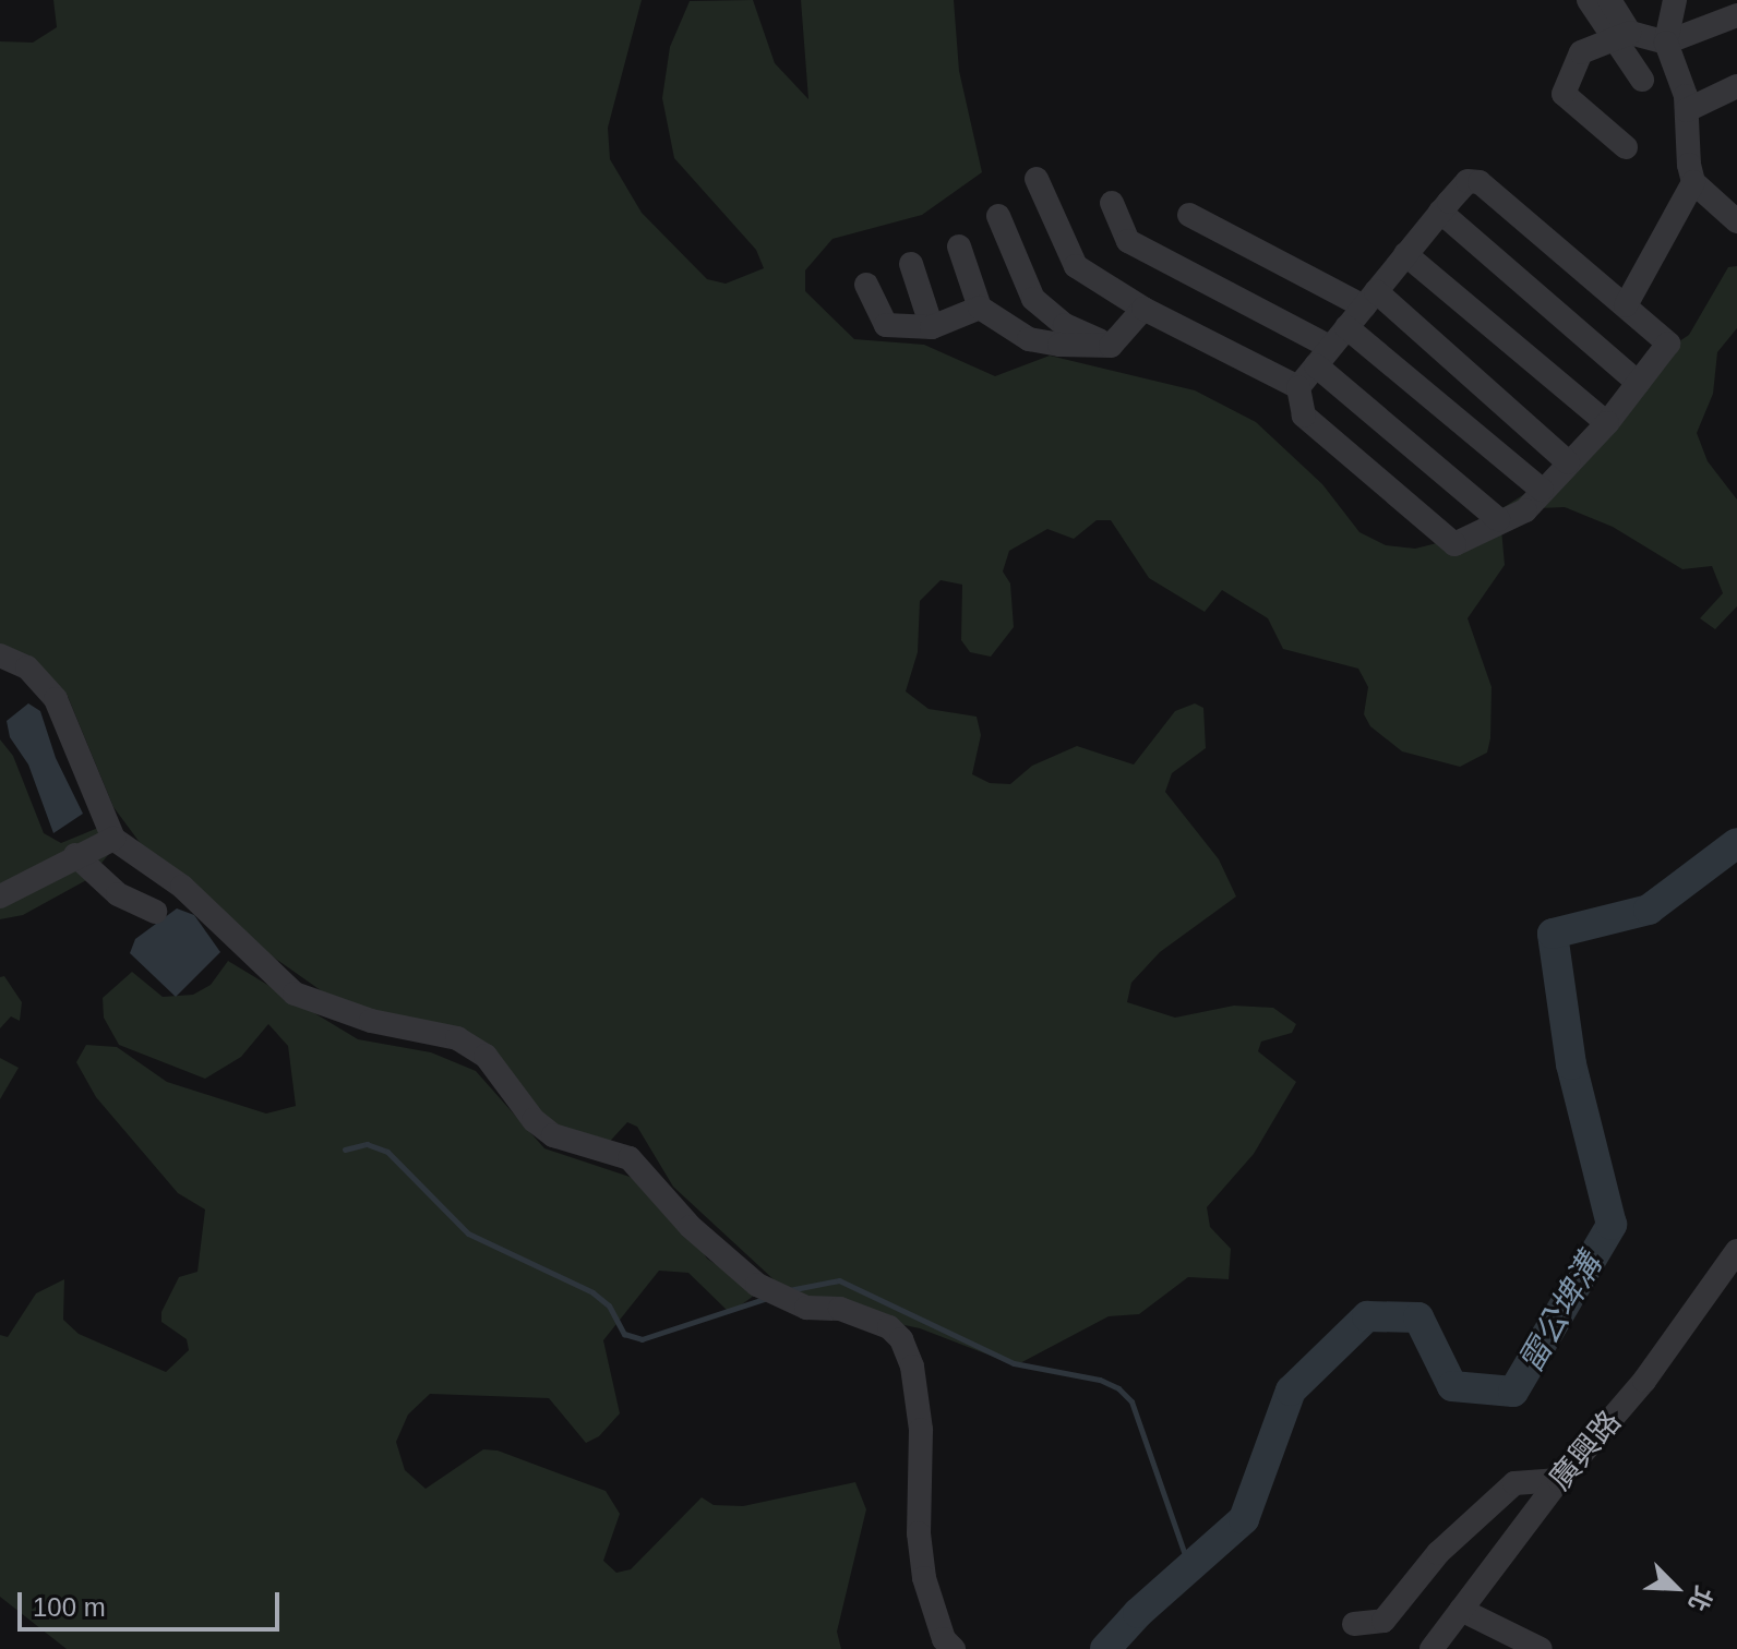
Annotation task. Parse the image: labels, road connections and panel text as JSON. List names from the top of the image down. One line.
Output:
{"streets":{"street":["廣興路"]},"water":["雷公埤溝"],"scale_bar":"100 m","north":"bottom right"}
